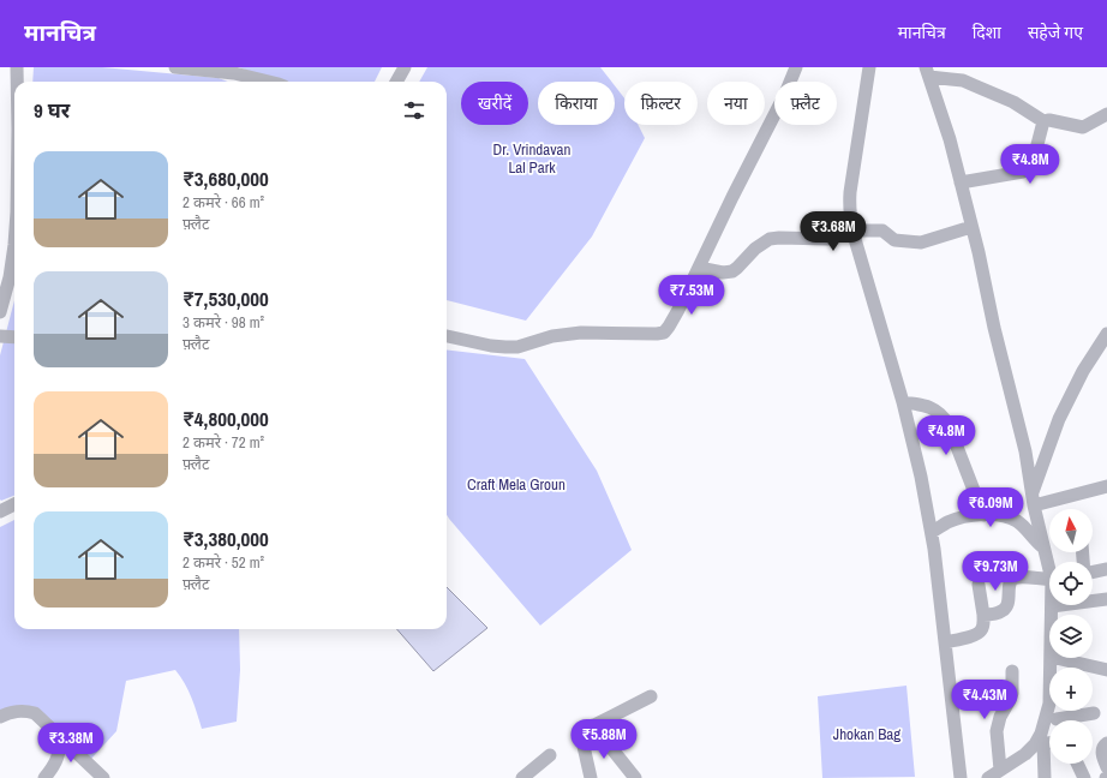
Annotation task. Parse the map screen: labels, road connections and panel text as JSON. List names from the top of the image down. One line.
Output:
{"parks":["Dr. Vrindavan Lal Park","Craft Mela Groun","Jhokan Bag"],"north":"top","page":{"header":"मानचित्र","nav":["मानचित्र","दिशा","सहेजे गए"],"chip":["खरीदें","किराया","फ़िल्टर","नया","फ़्लैट"],"heading":"9 घर","list":[{"name":"₹3,680,000","note":"2 कमरे · 66 m² · फ़्लैट"},{"name":"₹7,530,000","note":"3 कमरे · 98 m² · फ़्लैट"},{"name":"₹4,800,000","note":"2 कमरे · 72 m² · फ़्लैट"},{"name":"₹3,380,000","note":"2 कमरे · 52 m² · फ़्लैट"}],"price":["₹4.8M","₹3.68M","₹7.53M","₹4.8M","₹6.09M","₹9.73M","₹4.43M","₹5.88M","₹3.38M"],"map_buttons":["+","−"]}}
